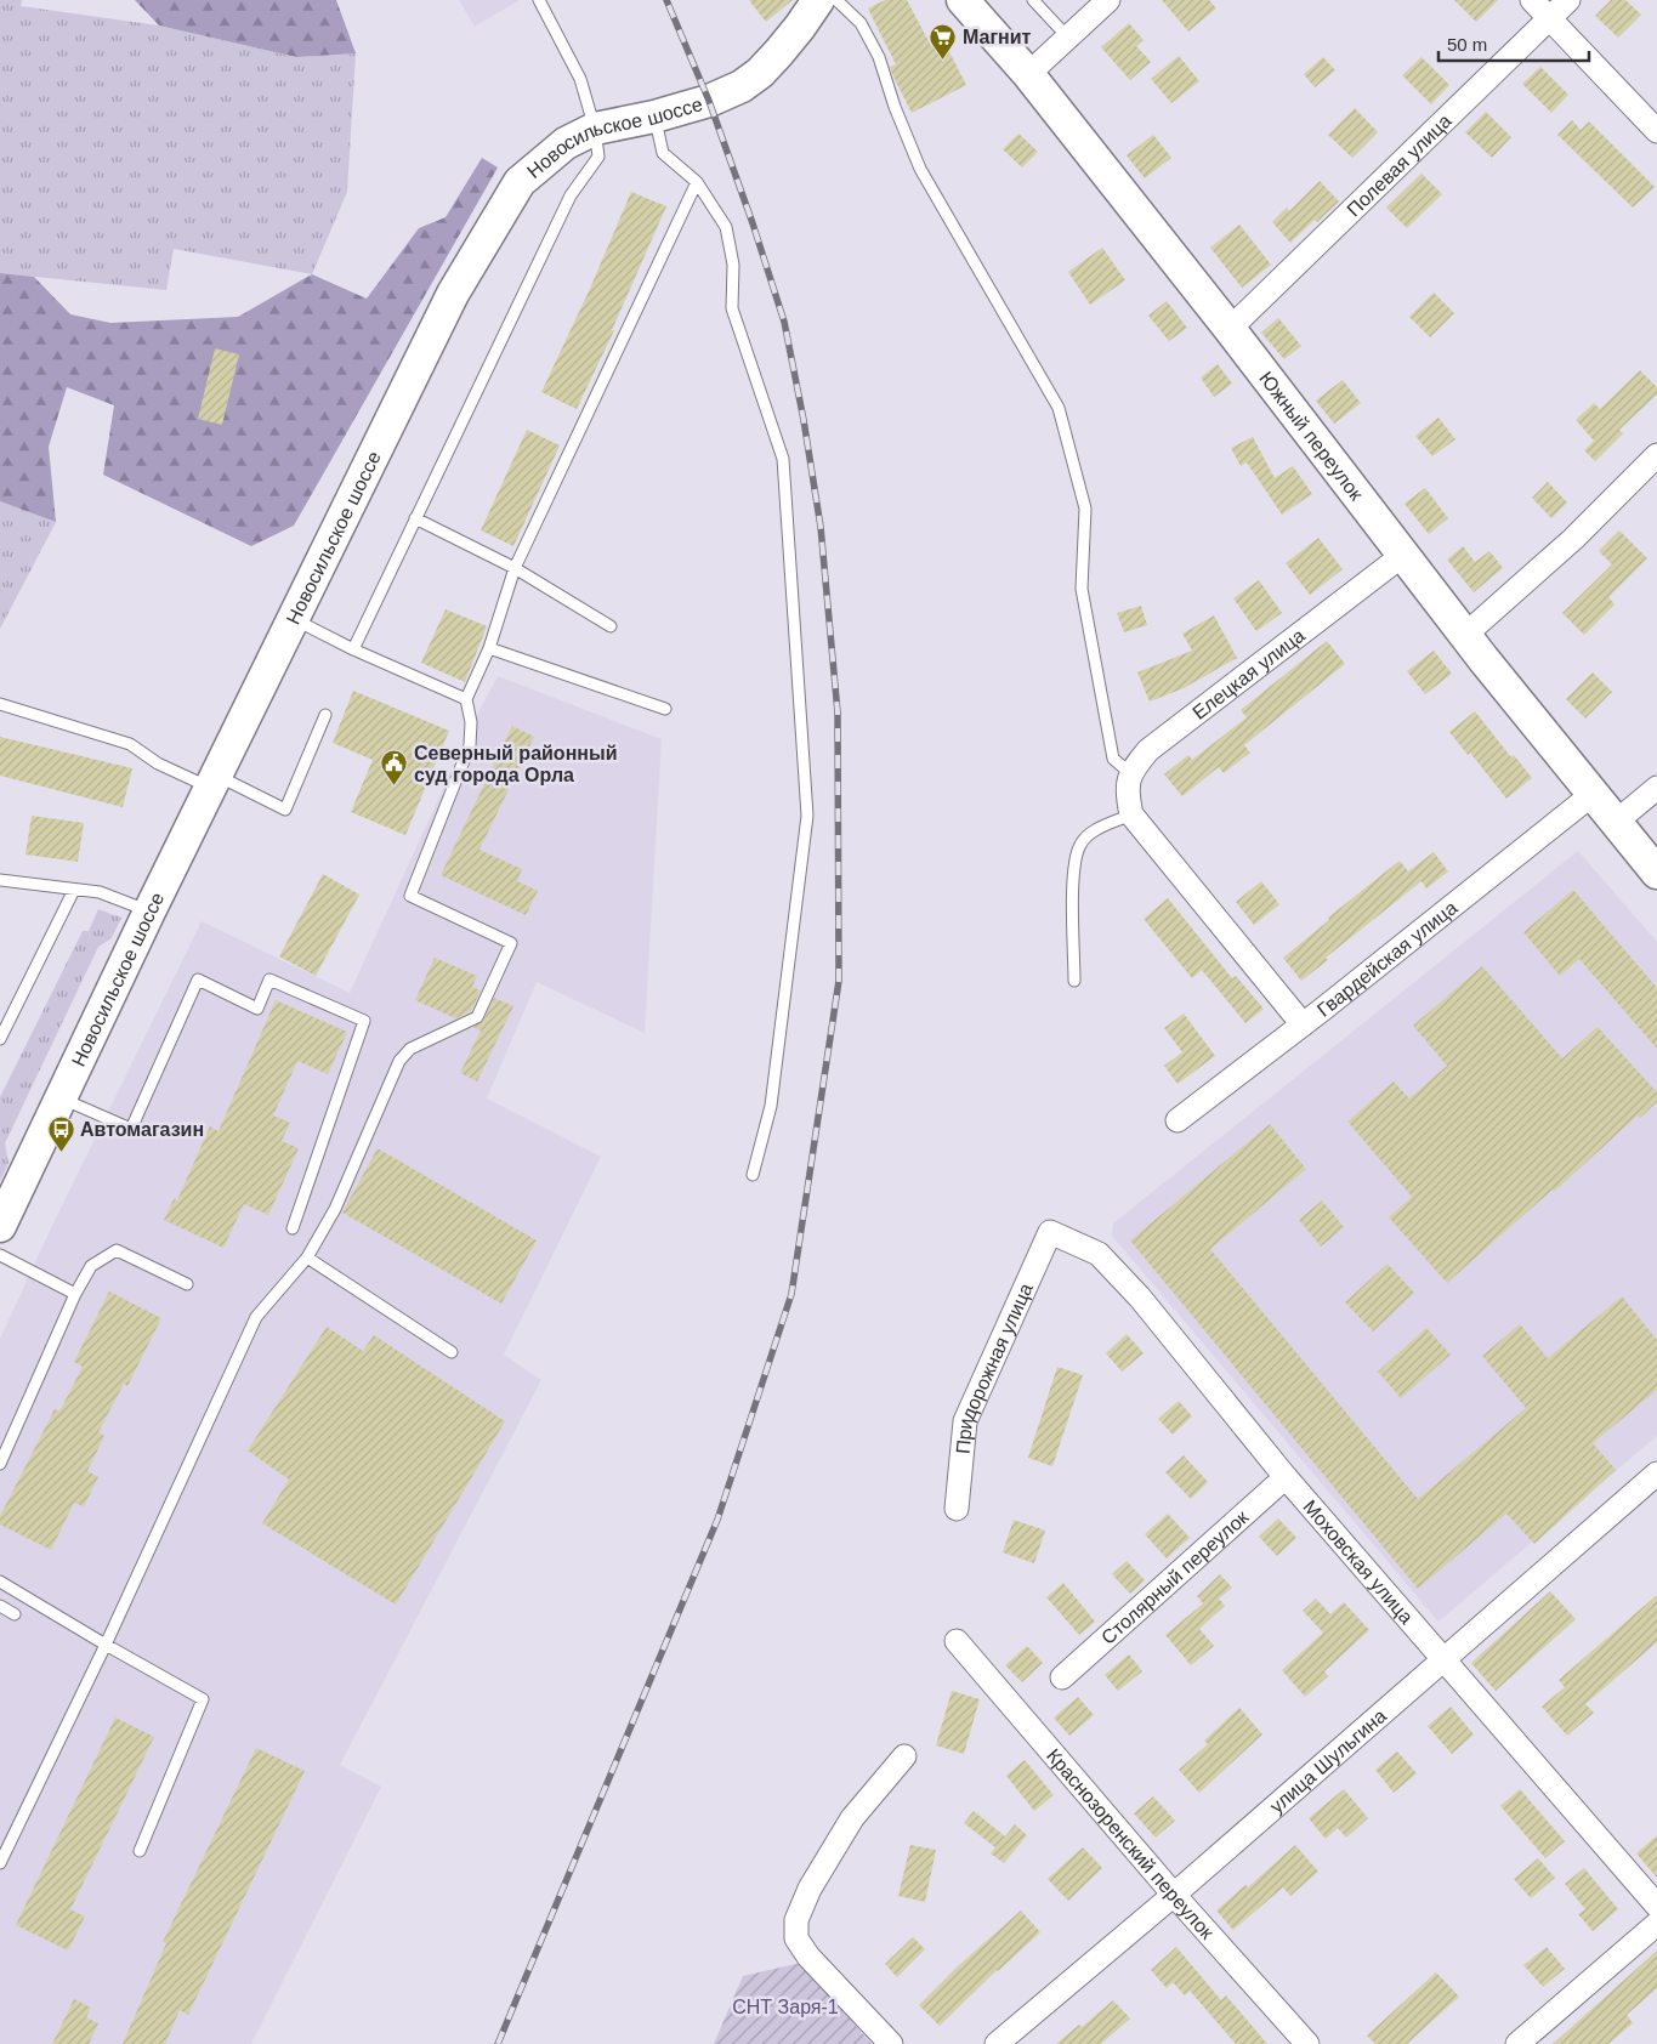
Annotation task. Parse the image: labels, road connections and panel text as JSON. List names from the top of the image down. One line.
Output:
{"streets":{"street":["Новосильское шоссе","Полевая улица","Южный переулок","Елецкая улица","Гвардейская улица","Придорожная улица","Моховская улица","Столярный переулок","улица Шульгина","Краснозоренский переулок"]},"crossings":[["Полевая улица","Южный переулок"],["Южный переулок","Елецкая улица"],["Южный переулок","Гвардейская улица"],["Придорожная улица","Моховская улица"],["Моховская улица","Столярный переулок"],["Моховская улица","улица Шульгина"],["улица Шульгина","Краснозоренский переулок"]],"parks":["СНТ Заря-1"],"places":{"supermarket":["Магнит"],"public building":["Северный районный суд города Орла"],"bus stop":["Автомагазин"]},"scale_bar":"50 m"}
